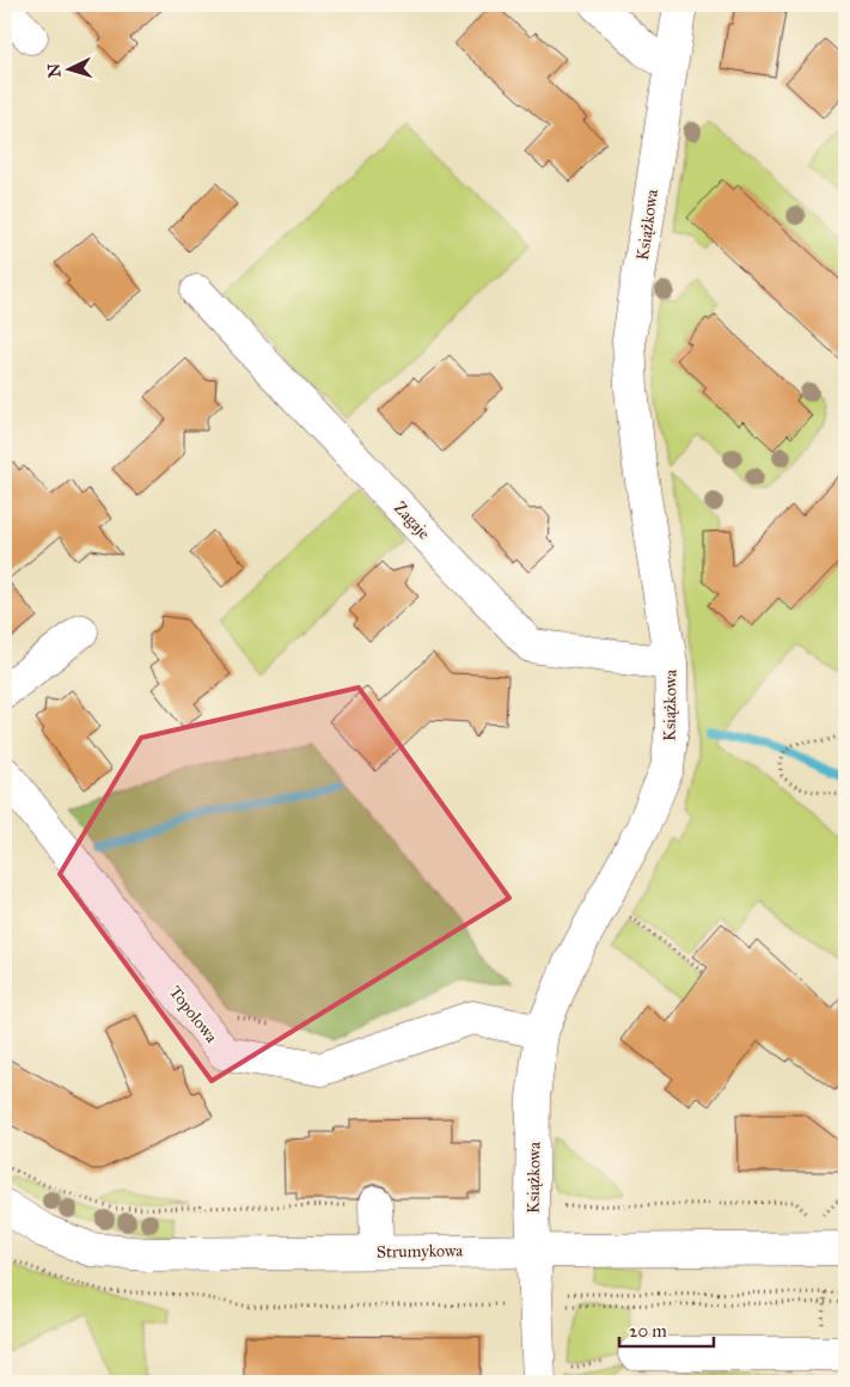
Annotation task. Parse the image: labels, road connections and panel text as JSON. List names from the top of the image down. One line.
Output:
{"streets":{"street":["Książkowa","Zagaje","Topolowa","Strumykowa"]},"crossings":[["Książkowa","Zagaje"],["Książkowa","Topolowa"],["Książkowa","Strumykowa"]],"scale_bar":"20 m","north":"left"}
